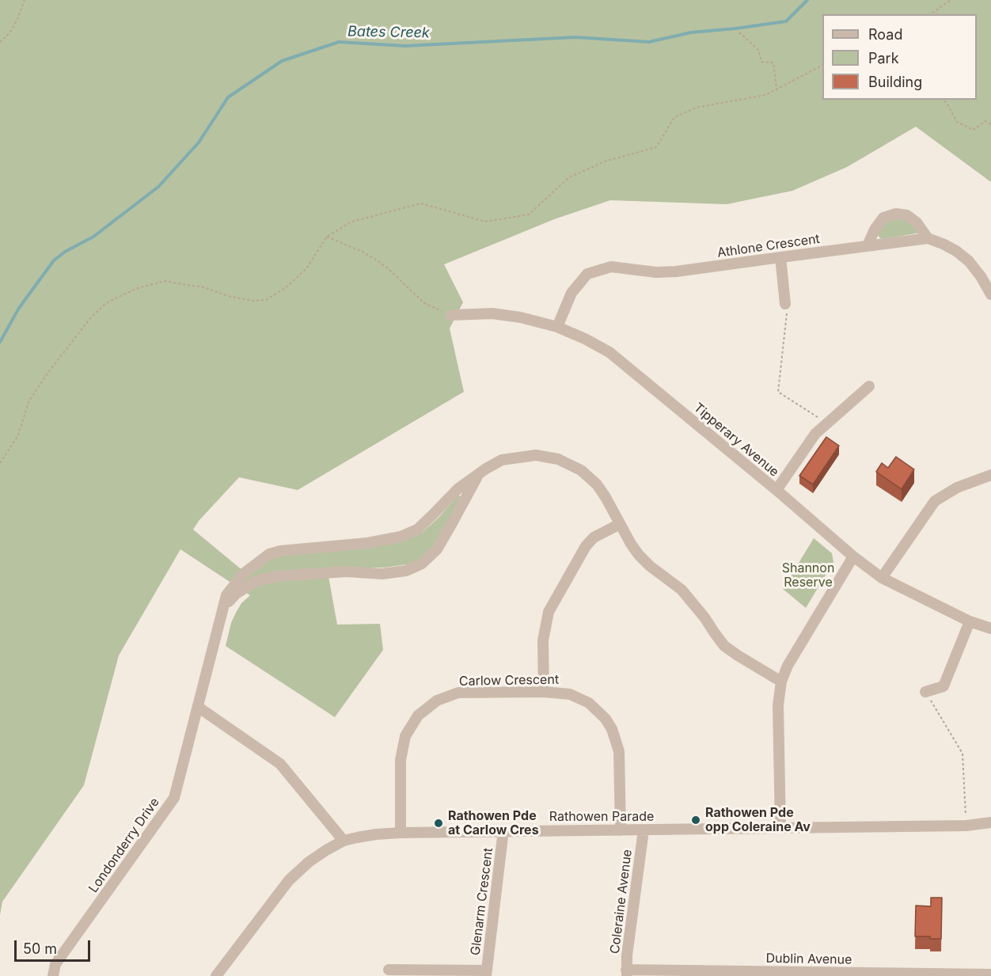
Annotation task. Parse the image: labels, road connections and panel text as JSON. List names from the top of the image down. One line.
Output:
{"streets":{"street":["Athlone Crescent","Tipperary Avenue","Carlow Crescent","Rathowen Parade","Londonderry Drive","Glenarm Crescent","Coleraine Avenue","Dublin Avenue"]},"crossings":[["Athlone Crescent","Tipperary Avenue"],["Carlow Crescent","Rathowen Parade"],["Rathowen Parade","Glenarm Crescent"],["Rathowen Parade","Coleraine Avenue"],["Coleraine Avenue","Dublin Avenue"]],"water":["Bates Creek"],"parks":["Shannon Reserve"],"places":["Rathowen Pde opp Coleraine Av","Rathowen Pde at Carlow Cres"],"legend":["Road","Park","Building"],"scale_bar":"50 m"}
